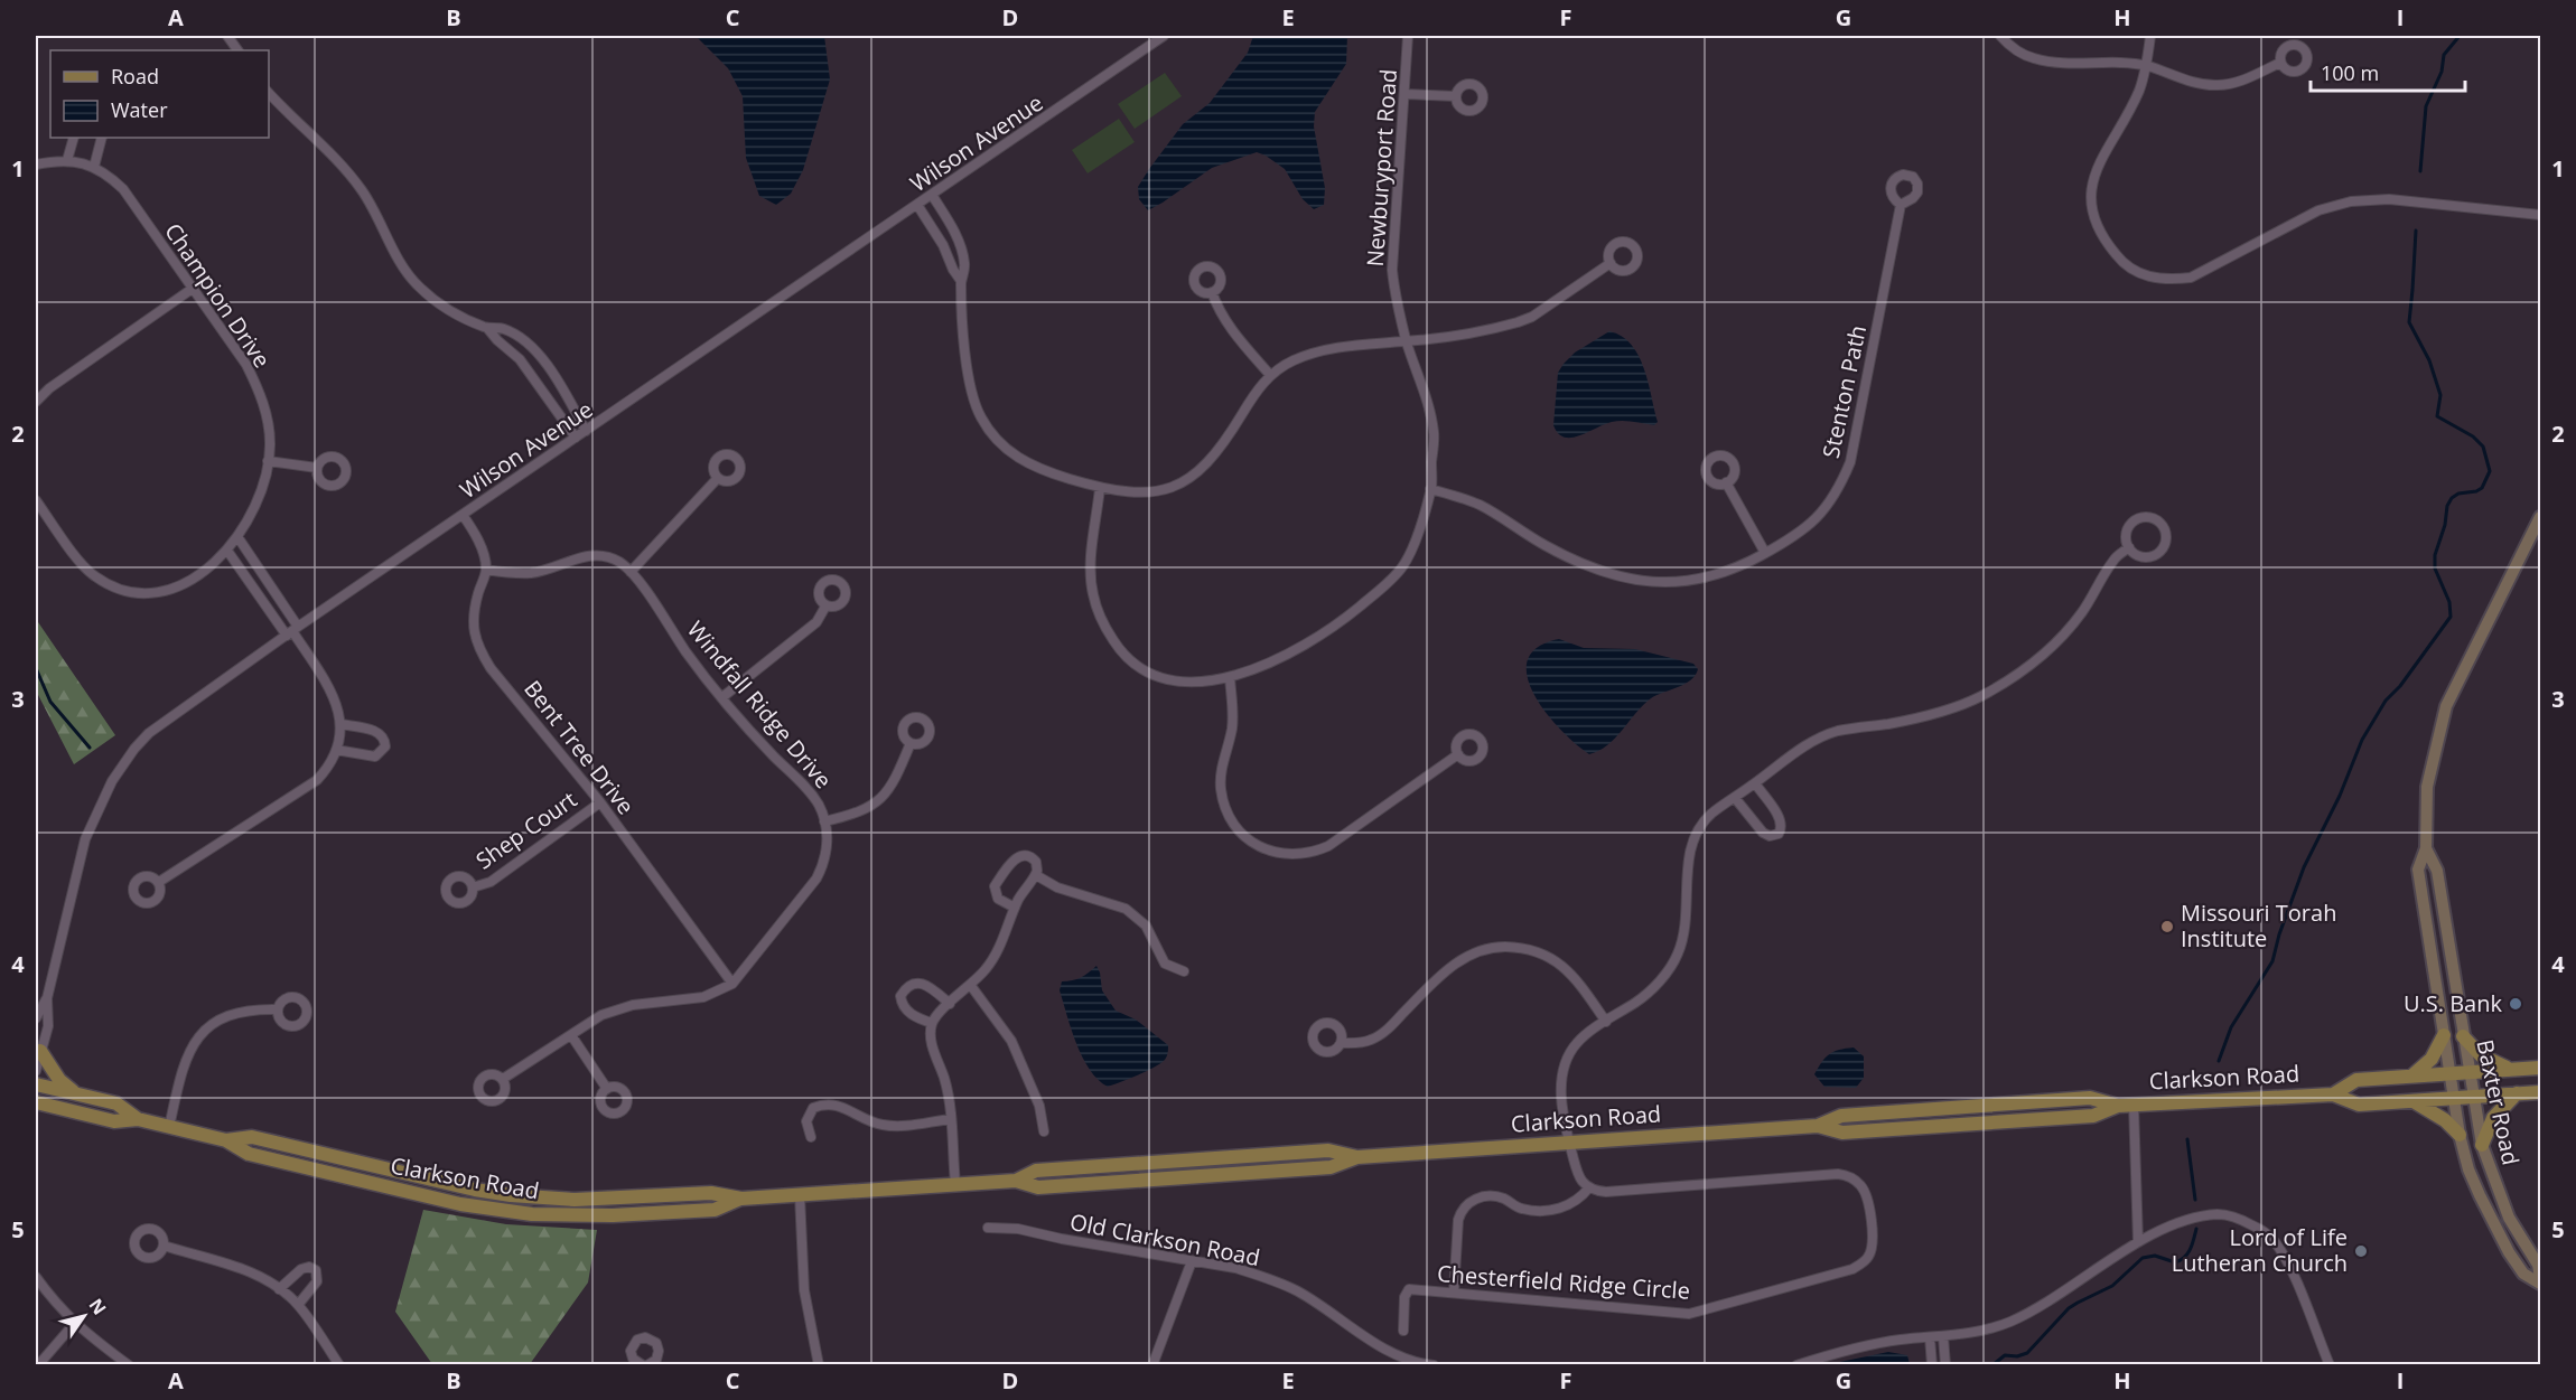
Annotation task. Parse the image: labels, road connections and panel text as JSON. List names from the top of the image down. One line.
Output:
{"streets":{"main road":["Clarkson Road","Baxter Road"],"street":["Wilson Avenue","Newburyport Road","Champion Drive","Stenton Path","Windfall Ridge Drive","Bent Tree Drive","Shep Court","Old Clarkson Road","Chesterfield Ridge Circle"]},"crossings":[["Newburyport Road","Stenton Path"],["Windfall Ridge Drive","Bent Tree Drive"],["Bent Tree Drive","Shep Court"],["Clarkson Road","Baxter Road"]],"places":["Missouri Torah Institute","U.S. Bank","Lord of Life Lutheran Church"],"legend":["Road","Water"],"scale_bar":"100 m","north":"top right","grid":{"columns":["A","B","C","D","E","F","G","H","I"],"rows":["1","2","3","4","5"]}}
